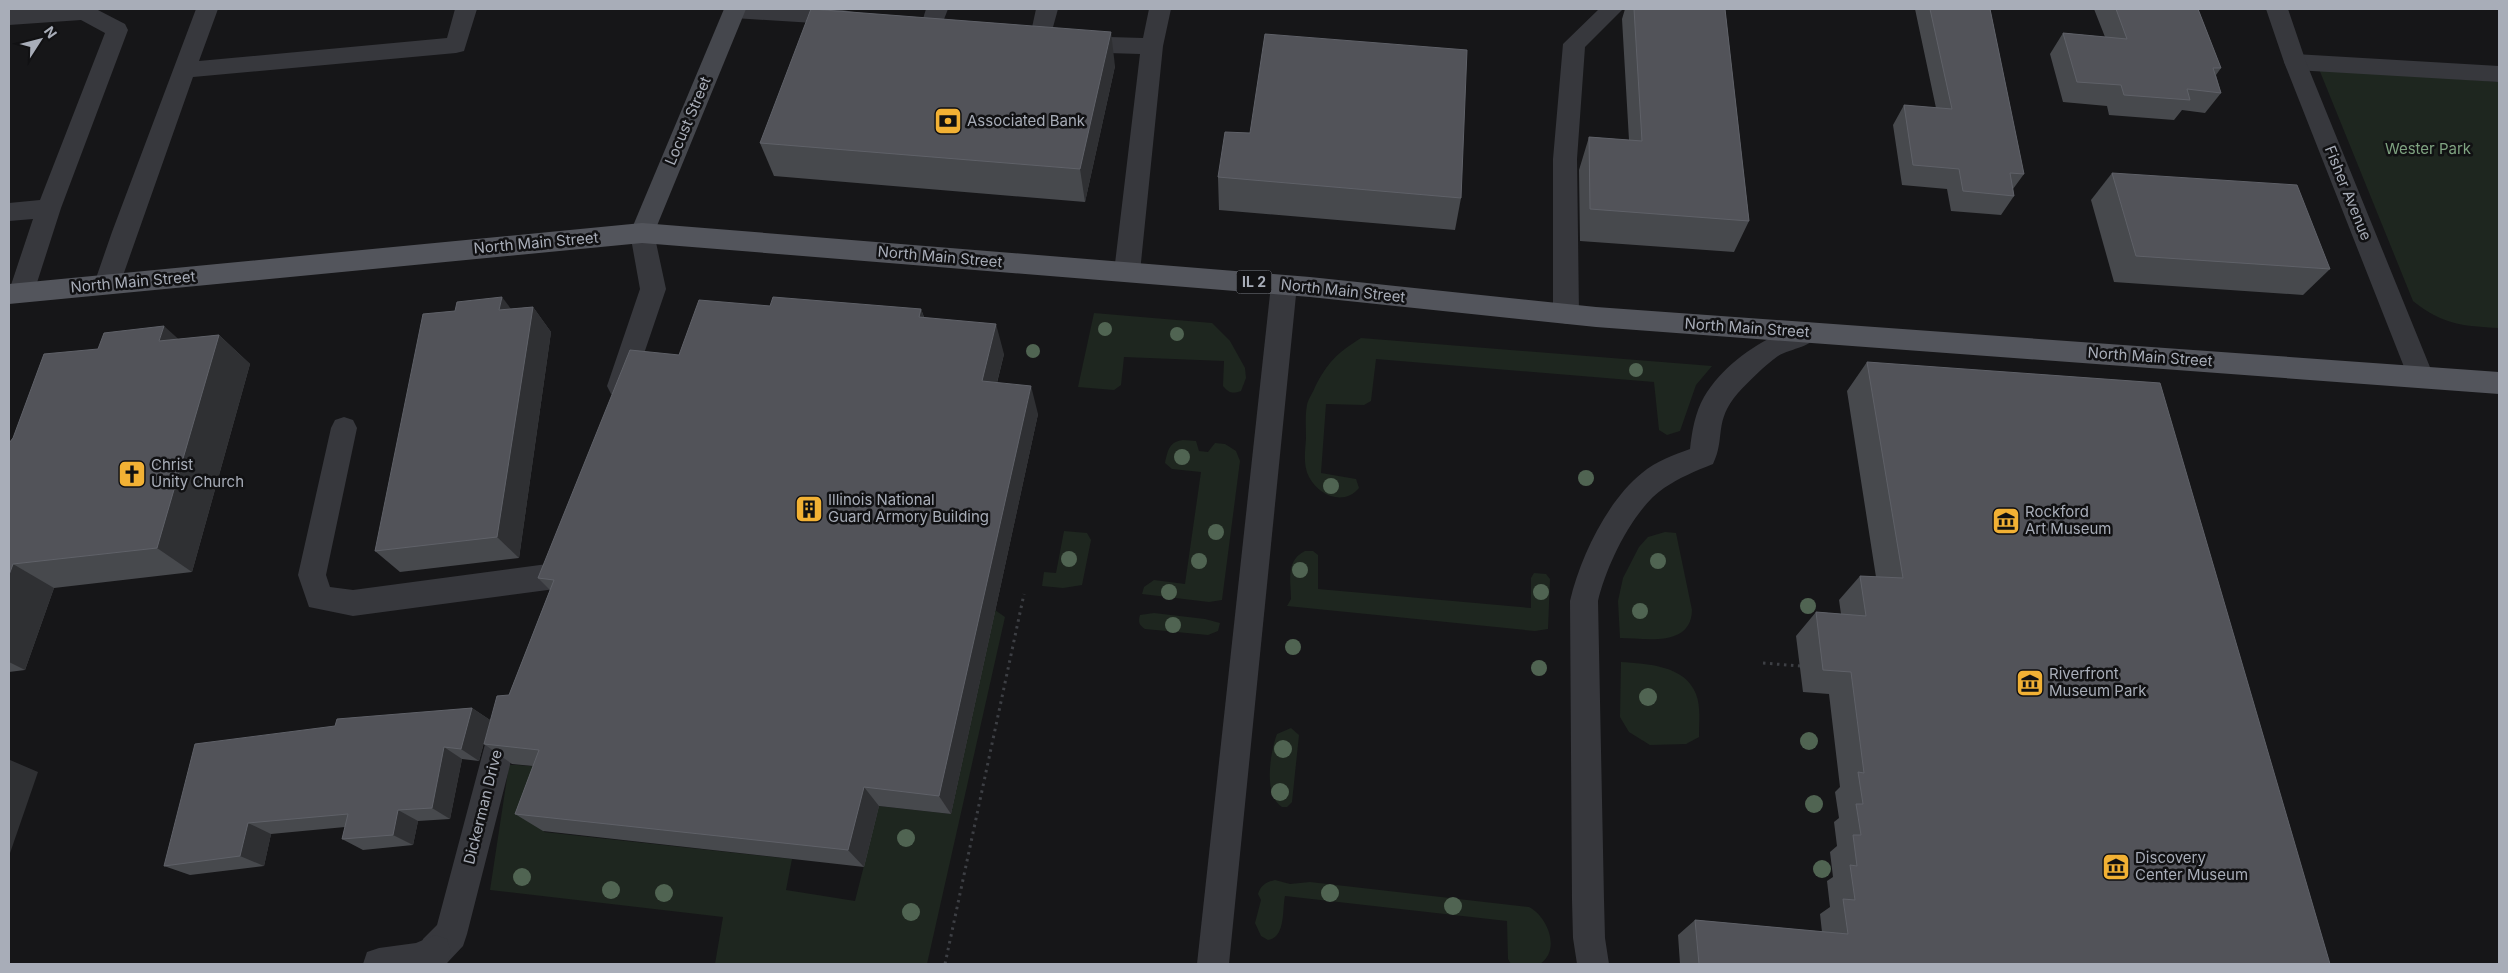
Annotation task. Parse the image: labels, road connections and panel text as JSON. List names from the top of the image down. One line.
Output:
{"streets":{"main road":["North Main Street","IL 2"],"street":["Locust Street","Fisher Avenue","Dickerman Drive"]},"crossings":[["Locust Street","North Main Street"],["Fisher Avenue","North Main Street"]],"parks":["Wester Park"],"places":{"bank":["Associated Bank"],"church":["Christ Unity Church"],"building":["Illinois National Guard Armory Building"],"museum":["Rockford Art Museum","Riverfront Museum Park","Discovery Center Museum"]},"north":"top right"}
